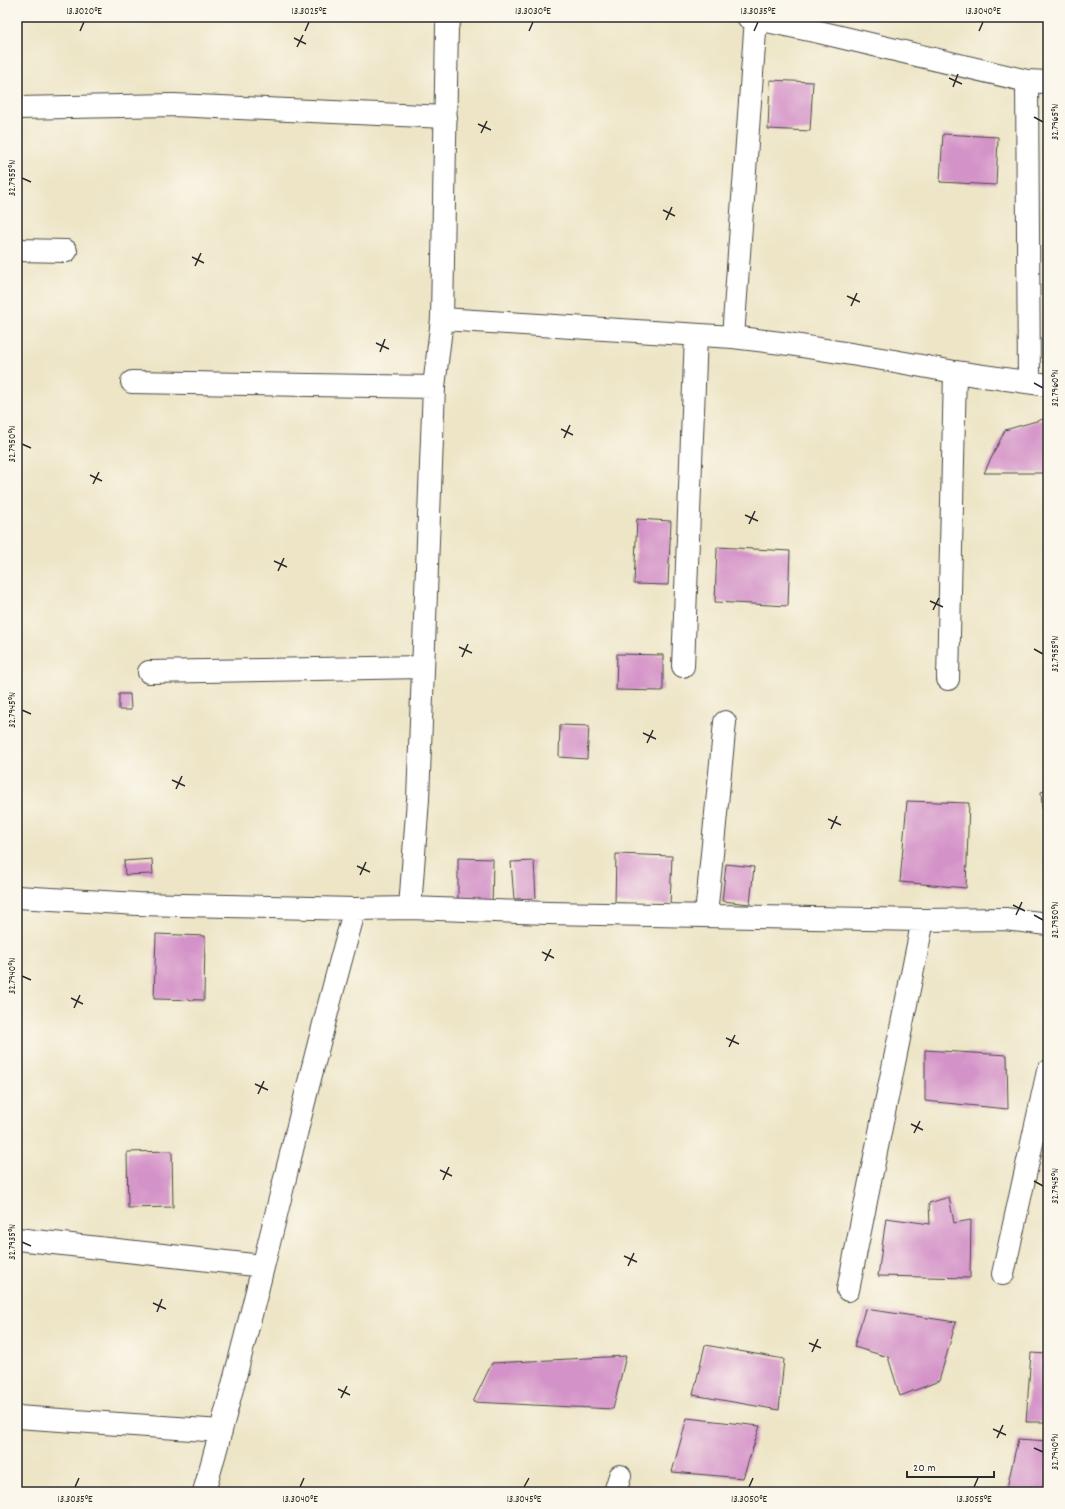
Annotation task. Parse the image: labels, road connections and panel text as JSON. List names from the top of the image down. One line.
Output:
{"scale_bar":"20 m","coordinates":["13.3020°E","13.3025°E","13.3030°E","13.3035°E","13.3040°E","32.7965°N","32.7955°N","32.7960°N","32.7950°N","32.7945°N","32.7940°N","32.7935°N","13.3045°E","13.3050°E","13.3055°E"]}
